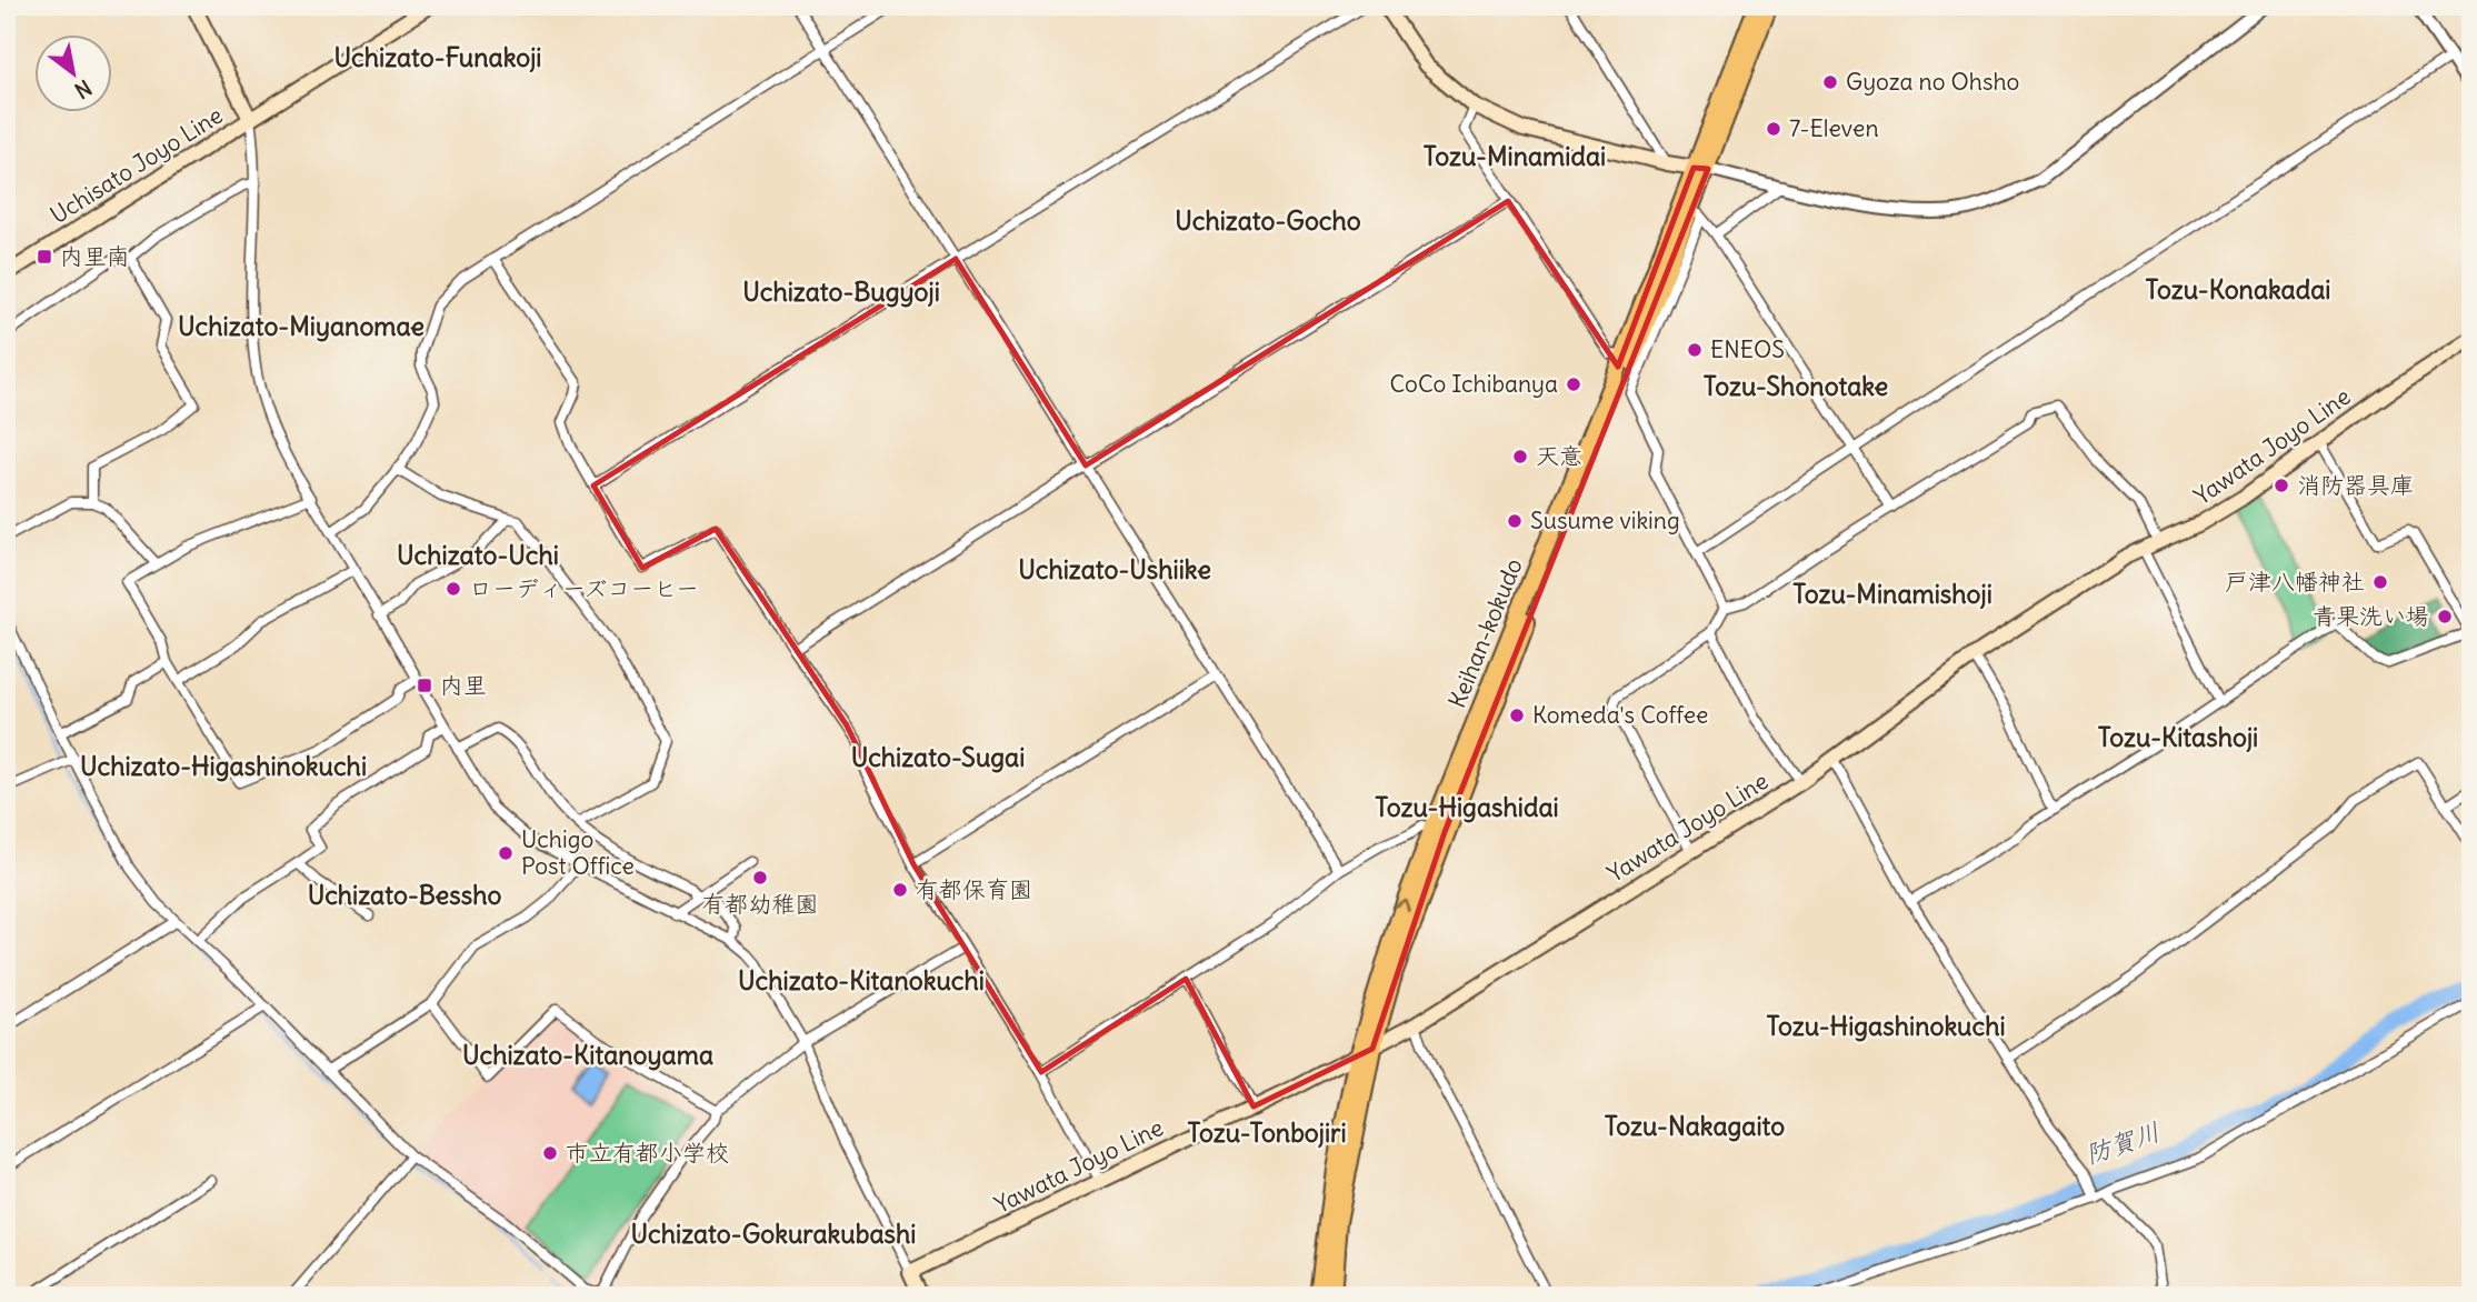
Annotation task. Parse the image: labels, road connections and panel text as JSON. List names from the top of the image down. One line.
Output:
{"streets":{"highway":["Keihan-kokudo"],"main road":["Uchisato Joyo Line","Yawata Joyo Line"]},"crossings":[["Yawata Joyo Line","Keihan-kokudo"]],"districts":["Uchizato-Funakoji","Tozu-Minamidai","Uchizato-Gocho","Tozu-Konakadai","Uchizato-Bugyoji","Uchizato-Miyanomae","Tozu-Shonotake","Uchizato-Uchi","Uchizato-Ushiike","Tozu-Minamishoji","Tozu-Kitashoji","Uchizato-Sugai","Uchizato-Higashinokuchi","Tozu-Higashidai","Uchizato-Bessho","Uchizato-Kitanokuchi","Tozu-Higashinokuchi","Uchizato-Kitanoyama","Tozu-Nakagaito","Tozu-Tonbojiri","Uchizato-Gokurakubashi"],"water":["防賀川"],"places":{"other":["Gyoza no Ohsho","7-Eleven","ENEOS","CoCo Ichibanya","天意","消防器具庫","Susume viking","戸津八幡神社","ローディーズコーヒー","青果洗い場","Komeda's Coffee","Uchigo Post Office","有都幼稚園","有都保育園","市立有都小学校"],"transit":["内里南","内里"]},"north":"bottom right"}
